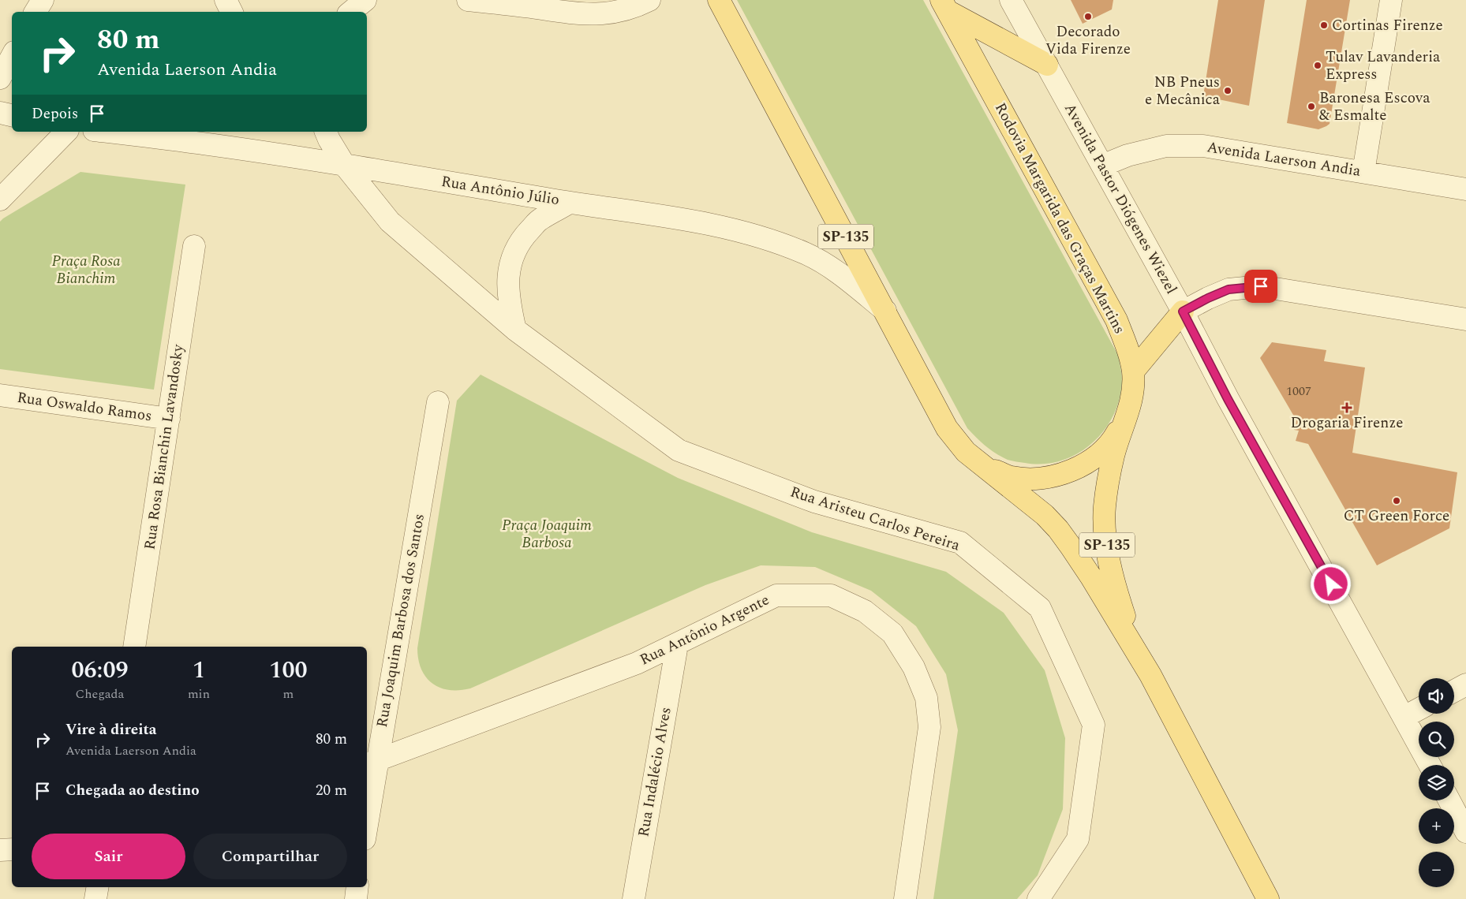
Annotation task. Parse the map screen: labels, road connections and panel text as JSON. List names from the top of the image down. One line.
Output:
{"streets":{"main road":["Rodovia Margarida das Graças Martins","SP-135"],"street":["Avenida Laerson Andia","Rua Antônio Júlio","Avenida Pastor Diógenes Wiezel","Rua Oswaldo Ramos","Rua Rosa Bianchin Lavandosky","Rua Aristeu Carlos Pereira","Rua Joaquim Barbosa dos Santos","Rua Antônio Argente","Rua Indalécio Alves"]},"crossings":[["Avenida Laerson Andia","Avenida Pastor Diógenes Wiezel"],["Rua Antônio Júlio","Rodovia Margarida das Graças Martins"],["Rua Antônio Júlio","Rua Aristeu Carlos Pereira"],["Rua Oswaldo Ramos","Rua Rosa Bianchin Lavandosky"],["Rua Joaquim Barbosa dos Santos","Rua Antônio Argente"],["Rua Antônio Argente","Rua Indalécio Alves"]],"parks":["Praça Rosa Bianchim","Praça Joaquim Barbosa"],"places":{"other":["Decorado Vida Firenze","Cortinas Firenze","Tulav Lavanderia Express","NB Pneus e Mecânica","Baronesa Escova & Esmalte","CT Green Force"],"health":["Drogaria Firenze"]},"house_numbers":["1007"],"page":{"turn":["80 m","Avenida Laerson Andia"],"then":"Depois","eta":["06:09","Chegada","1","min","100","m"],"map_buttons":["+","−"],"list":[{"name":"Vire à direita","note":"Avenida Laerson Andia","value":"80 m"},{"name":"Chegada ao destino","value":"20 m"}],"buttons":["Sair","Compartilhar"]}}
